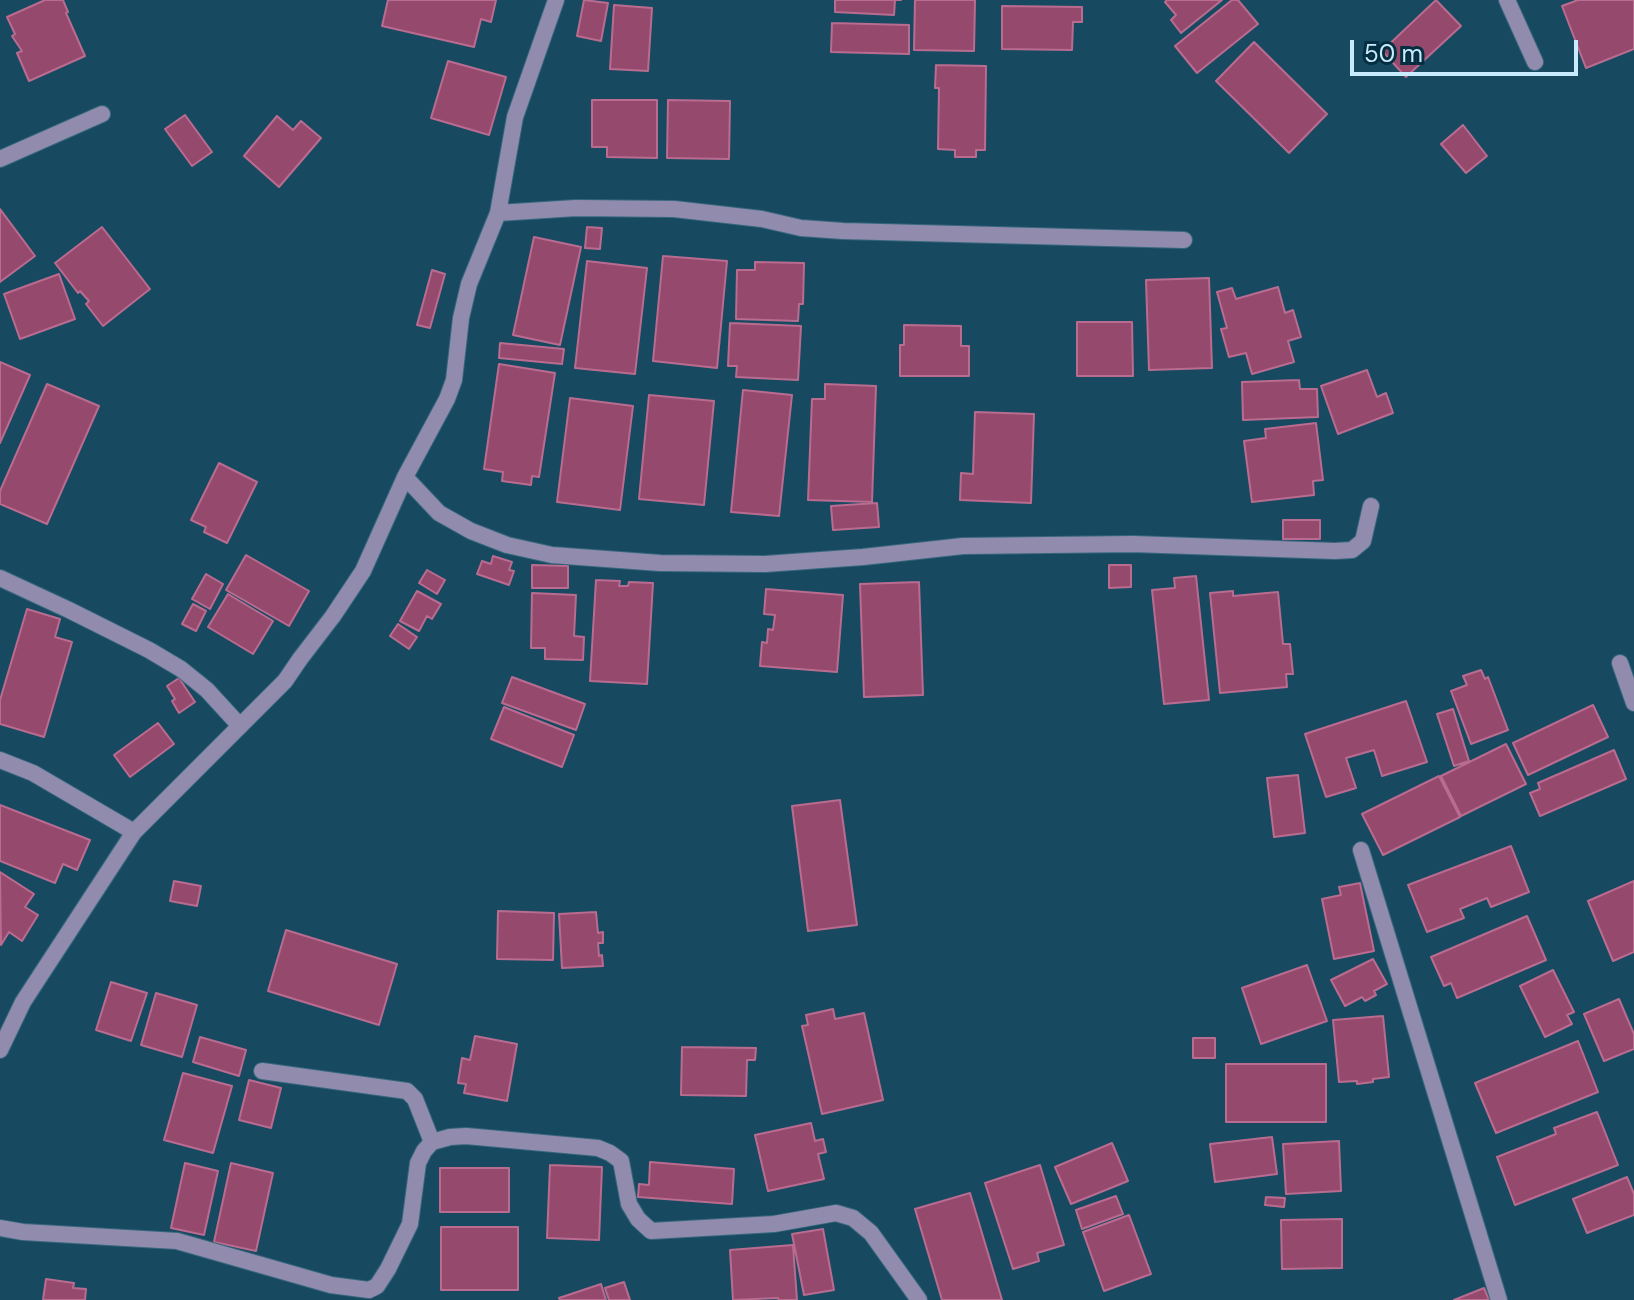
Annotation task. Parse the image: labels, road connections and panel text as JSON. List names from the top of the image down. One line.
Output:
{"scale_bar":"50 m"}
